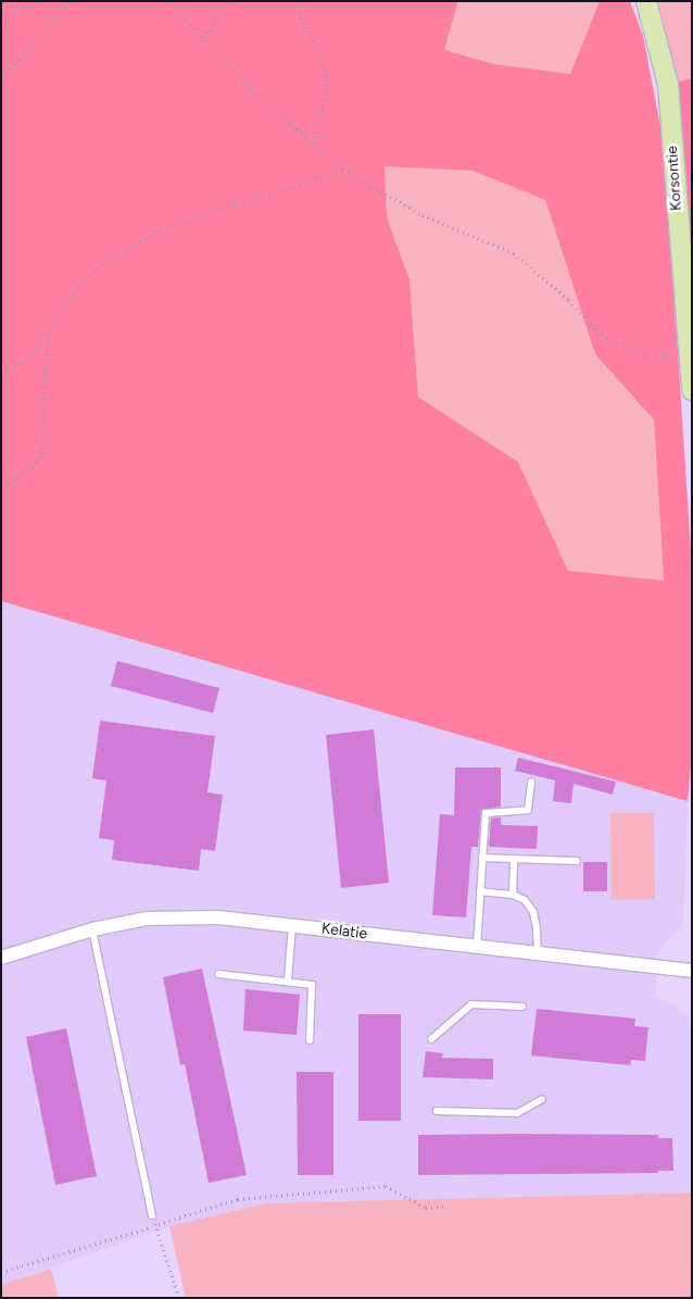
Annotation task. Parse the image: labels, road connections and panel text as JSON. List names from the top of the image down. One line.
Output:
{"streets":{"main road":["Korsontie"],"street":["Kelatie"]}}
